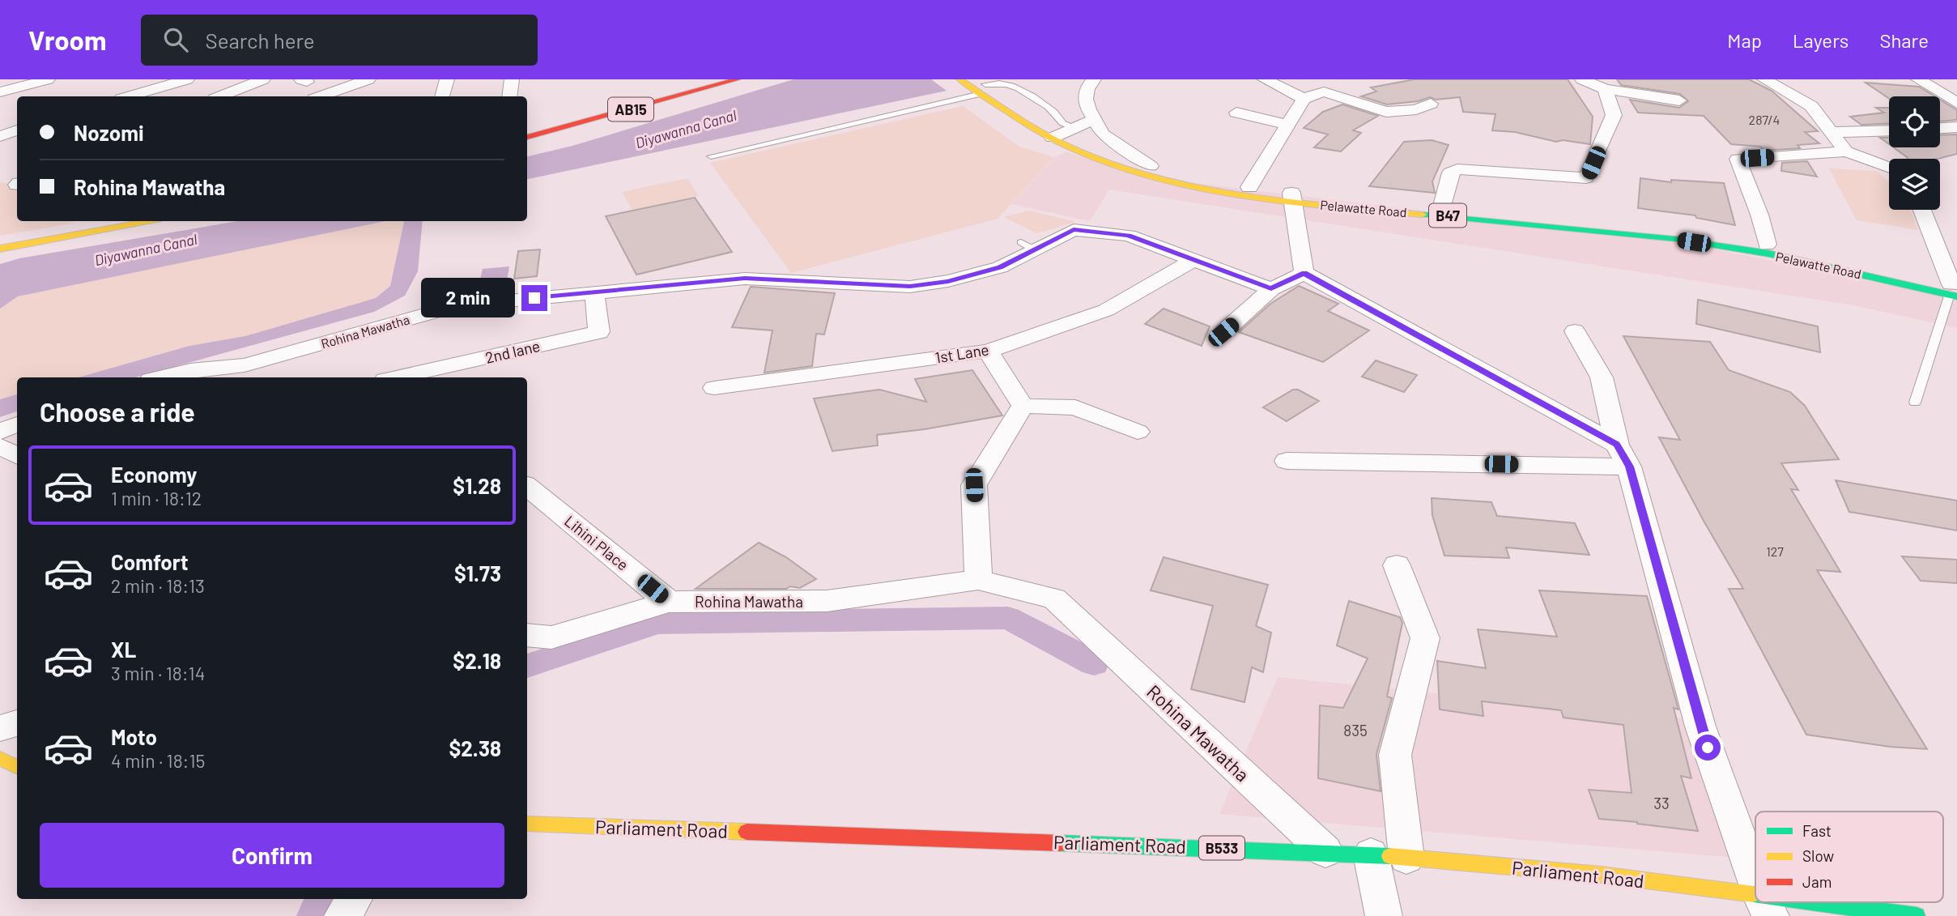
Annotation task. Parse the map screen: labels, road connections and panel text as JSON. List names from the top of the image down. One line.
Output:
{"streets":{"main road":["AB15","Pelawatte Road","B47","Parliament Road","B533"],"street":["Rohina Mawatha","2nd lane","1st Lane","Lihini Place"]},"crossings":[["Rohina Mawatha","2nd lane"],["Rohina Mawatha","1st Lane"],["Rohina Mawatha","Lihini Place"],["Rohina Mawatha","Parliament Road"]],"water":["Diyawanna Canal"],"house_numbers":["287/4","127","835","33"],"legend":["Fast","Slow","Jam"],"page":{"header":"Vroom","search":"Search here","nav":["Map","Layers","Share"],"banner":["Nozomi","Rohina Mawatha"],"bubble":"2 min","heading":"Choose a ride","list":[{"name":"Economy","note":"1 min · 18:12","value":"$1.28"},{"name":"Comfort","note":"2 min · 18:13","value":"$1.73"},{"name":"XL","note":"3 min · 18:14","value":"$2.18"},{"name":"Moto","note":"4 min · 18:15","value":"$2.38"}],"buttons":"Confirm"}}
